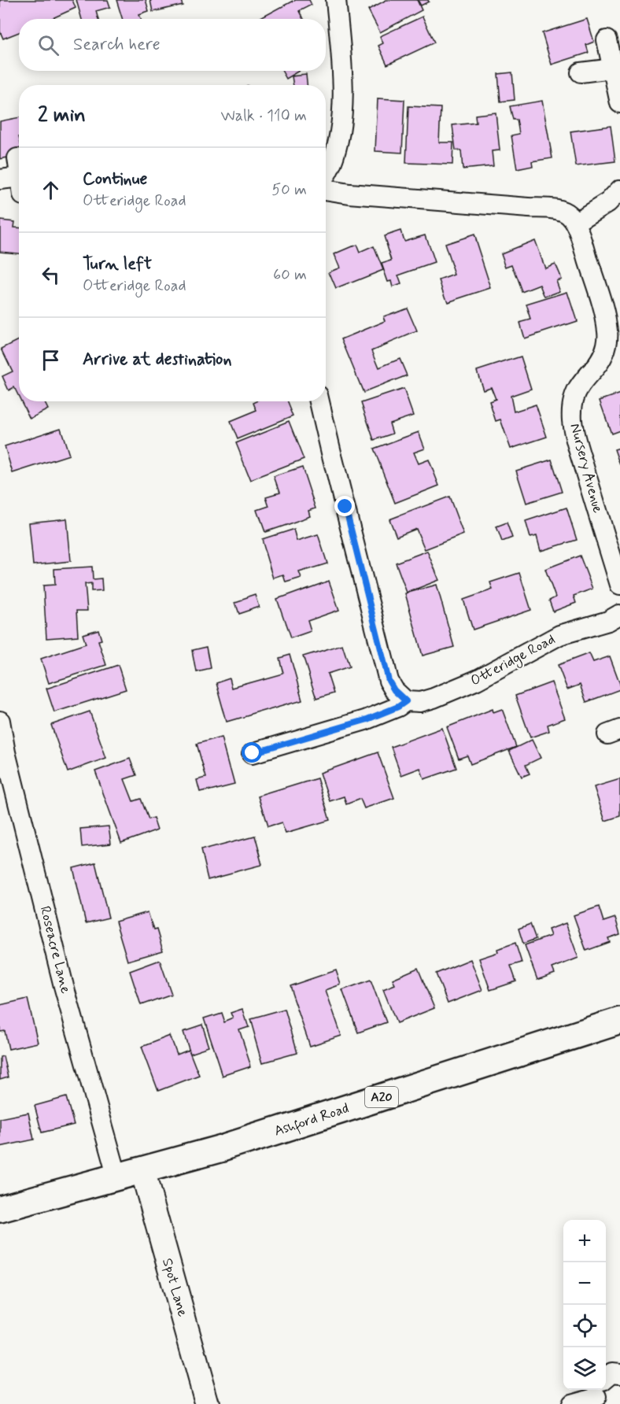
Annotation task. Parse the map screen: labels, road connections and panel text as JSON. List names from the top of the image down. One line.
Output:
{"streets":{"main road":["A20","Ashford Road"],"street":["Nursery Avenue","Otteridge Road","Roseacre Lane","Spot Lane"]},"crossings":[["Roseacre Lane","Ashford Road"],["Ashford Road","Spot Lane"]],"page":{"search":"Search here","heading":["2 min","Walk · 110 m"],"list":[["Continue","Otteridge Road","50 m"],["Turn left","Otteridge Road","60 m"],"Arrive at destination"],"map_buttons":["+","−"]}}
